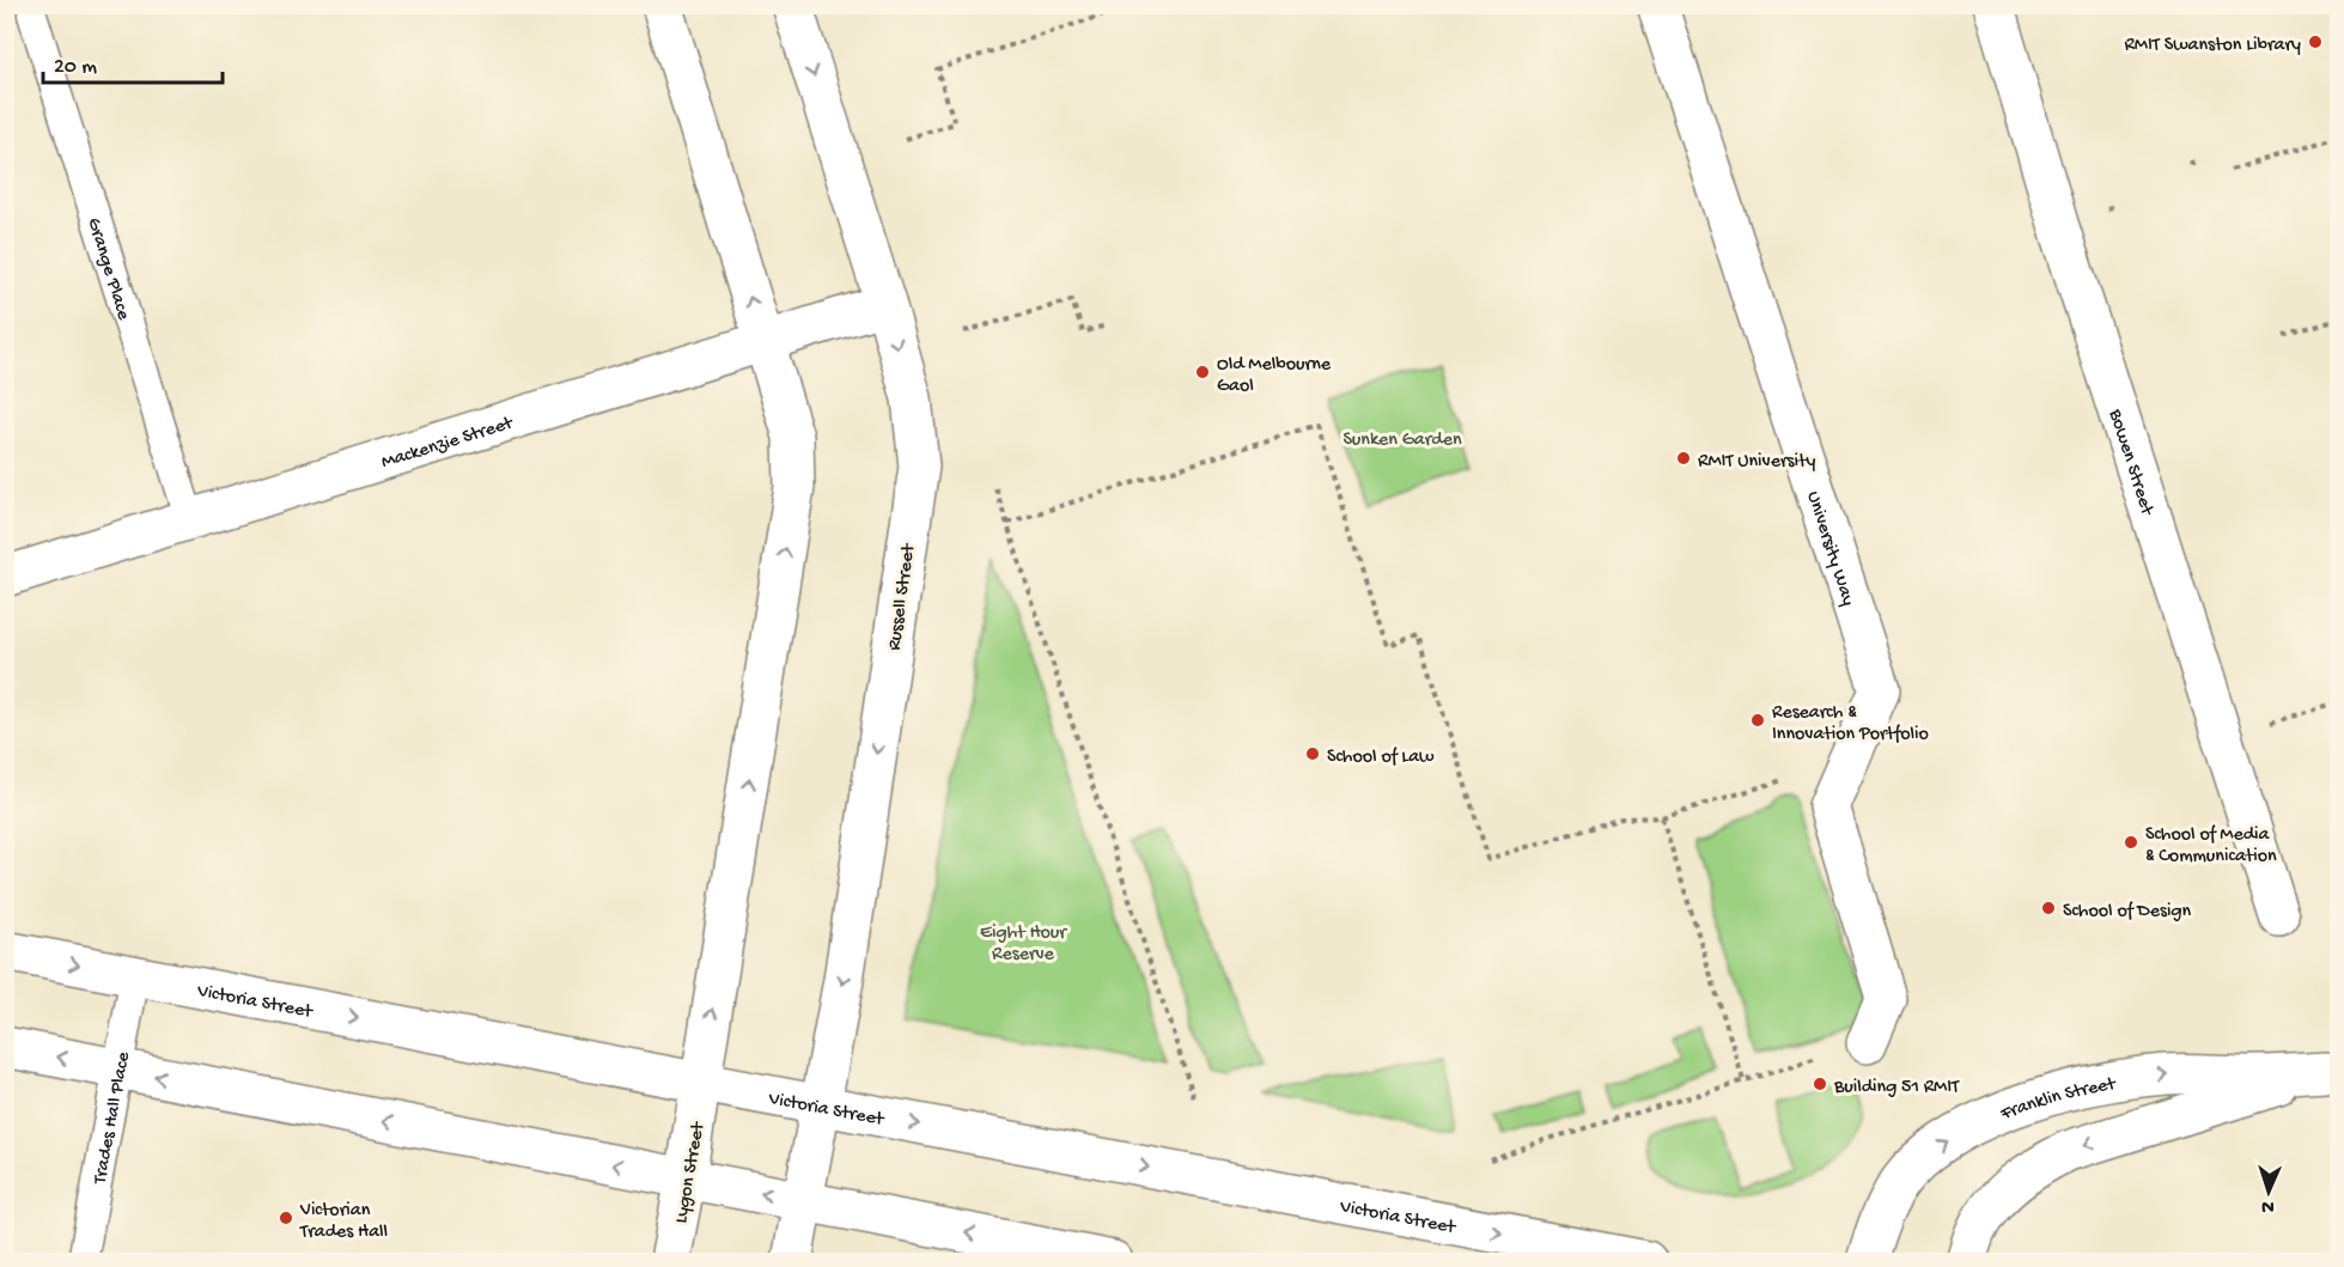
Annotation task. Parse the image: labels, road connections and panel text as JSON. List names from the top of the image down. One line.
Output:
{"streets":{"main road":["Mackenzie Street","Bowen Street","University Way","Russell Street","Victoria Street","Franklin Street","Lygon Street"],"lane":["Grange Place","Trades Hall Place"]},"crossings":[["Grange Place","Mackenzie Street"],["Mackenzie Street","Russell Street"],["Russell Street","Victoria Street"],["Victoria Street","Trades Hall Place"],["Victoria Street","Lygon Street"]],"parks":["Sunken Garden","Eight Hour Reserve"],"places":["RMIT Swanston Library","Old Melbourne Gaol","RMIT University","Research & Innovation Portfolio","School of Law","School of Media & Communication","School of Design","Building 51 RMIT","Victorian Trades Hall"],"scale_bar":"20 m","north":"bottom"}
